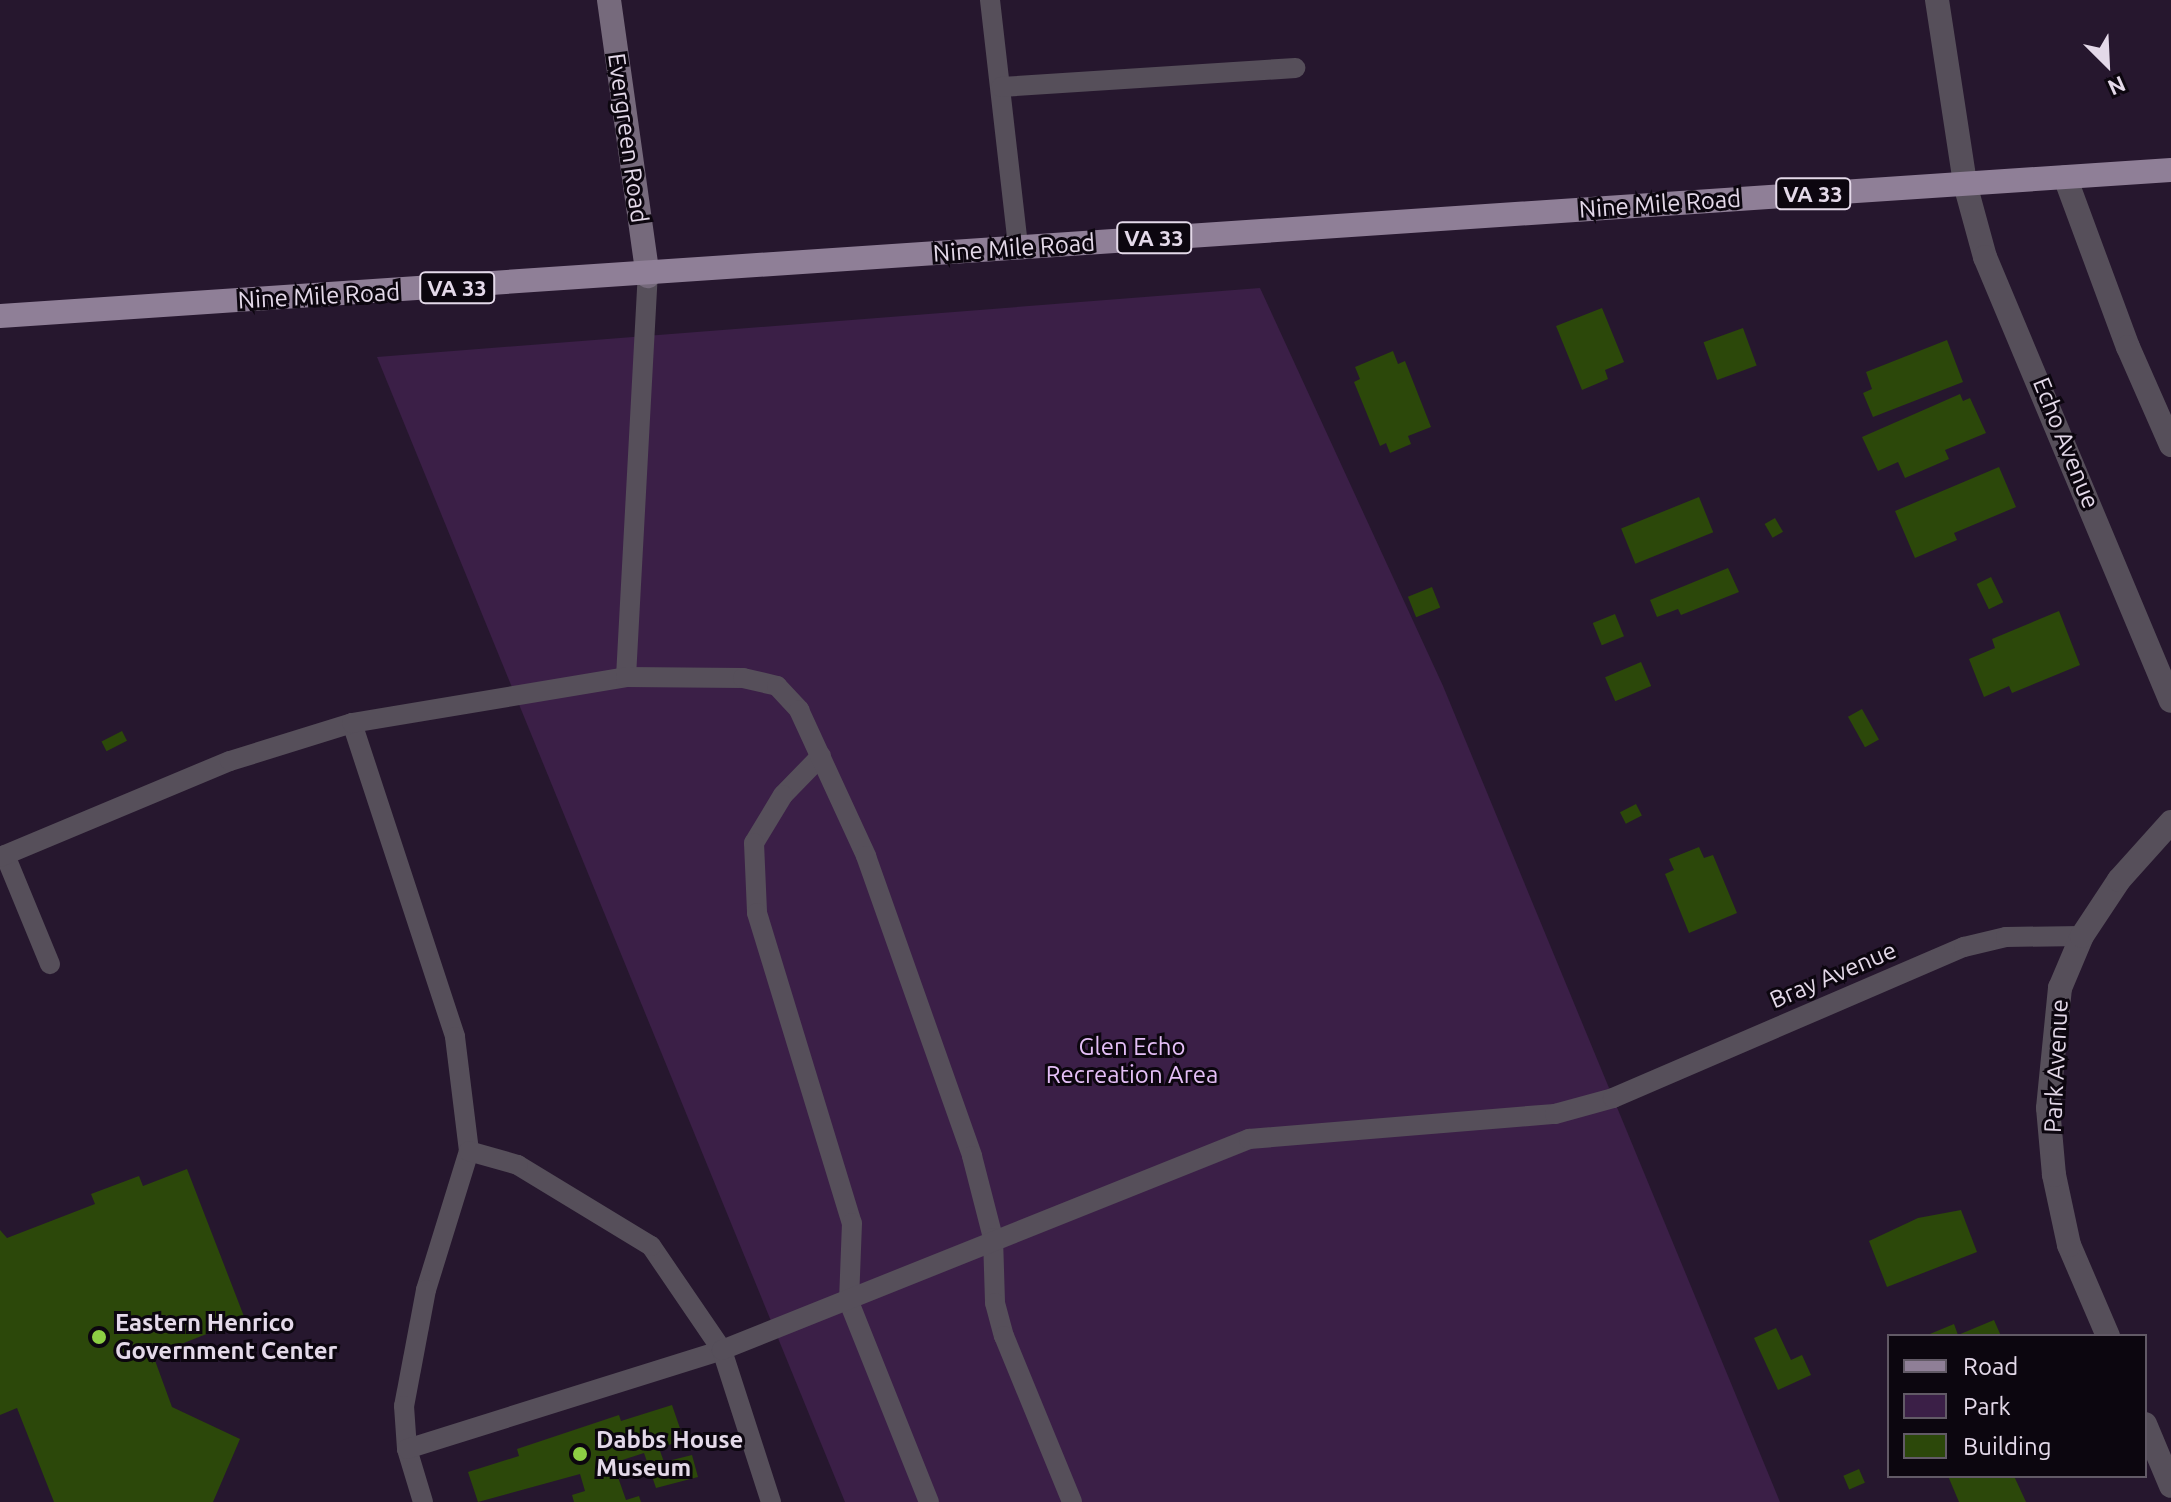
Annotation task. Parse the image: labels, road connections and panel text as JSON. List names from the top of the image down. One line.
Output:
{"streets":{"main road":["VA 33","Nine Mile Road"],"street":["Evergreen Road","Echo Avenue","Park Avenue"],"lane":["Bray Avenue"]},"crossings":[["Evergreen Road","Nine Mile Road"],["Nine Mile Road","Echo Avenue"],["Bray Avenue","Park Avenue"]],"parks":["Glen Echo Recreation Area"],"places":["Eastern Henrico Government Center","Dabbs House Museum"],"legend":["Road","Park","Building"],"north":"bottom right"}
